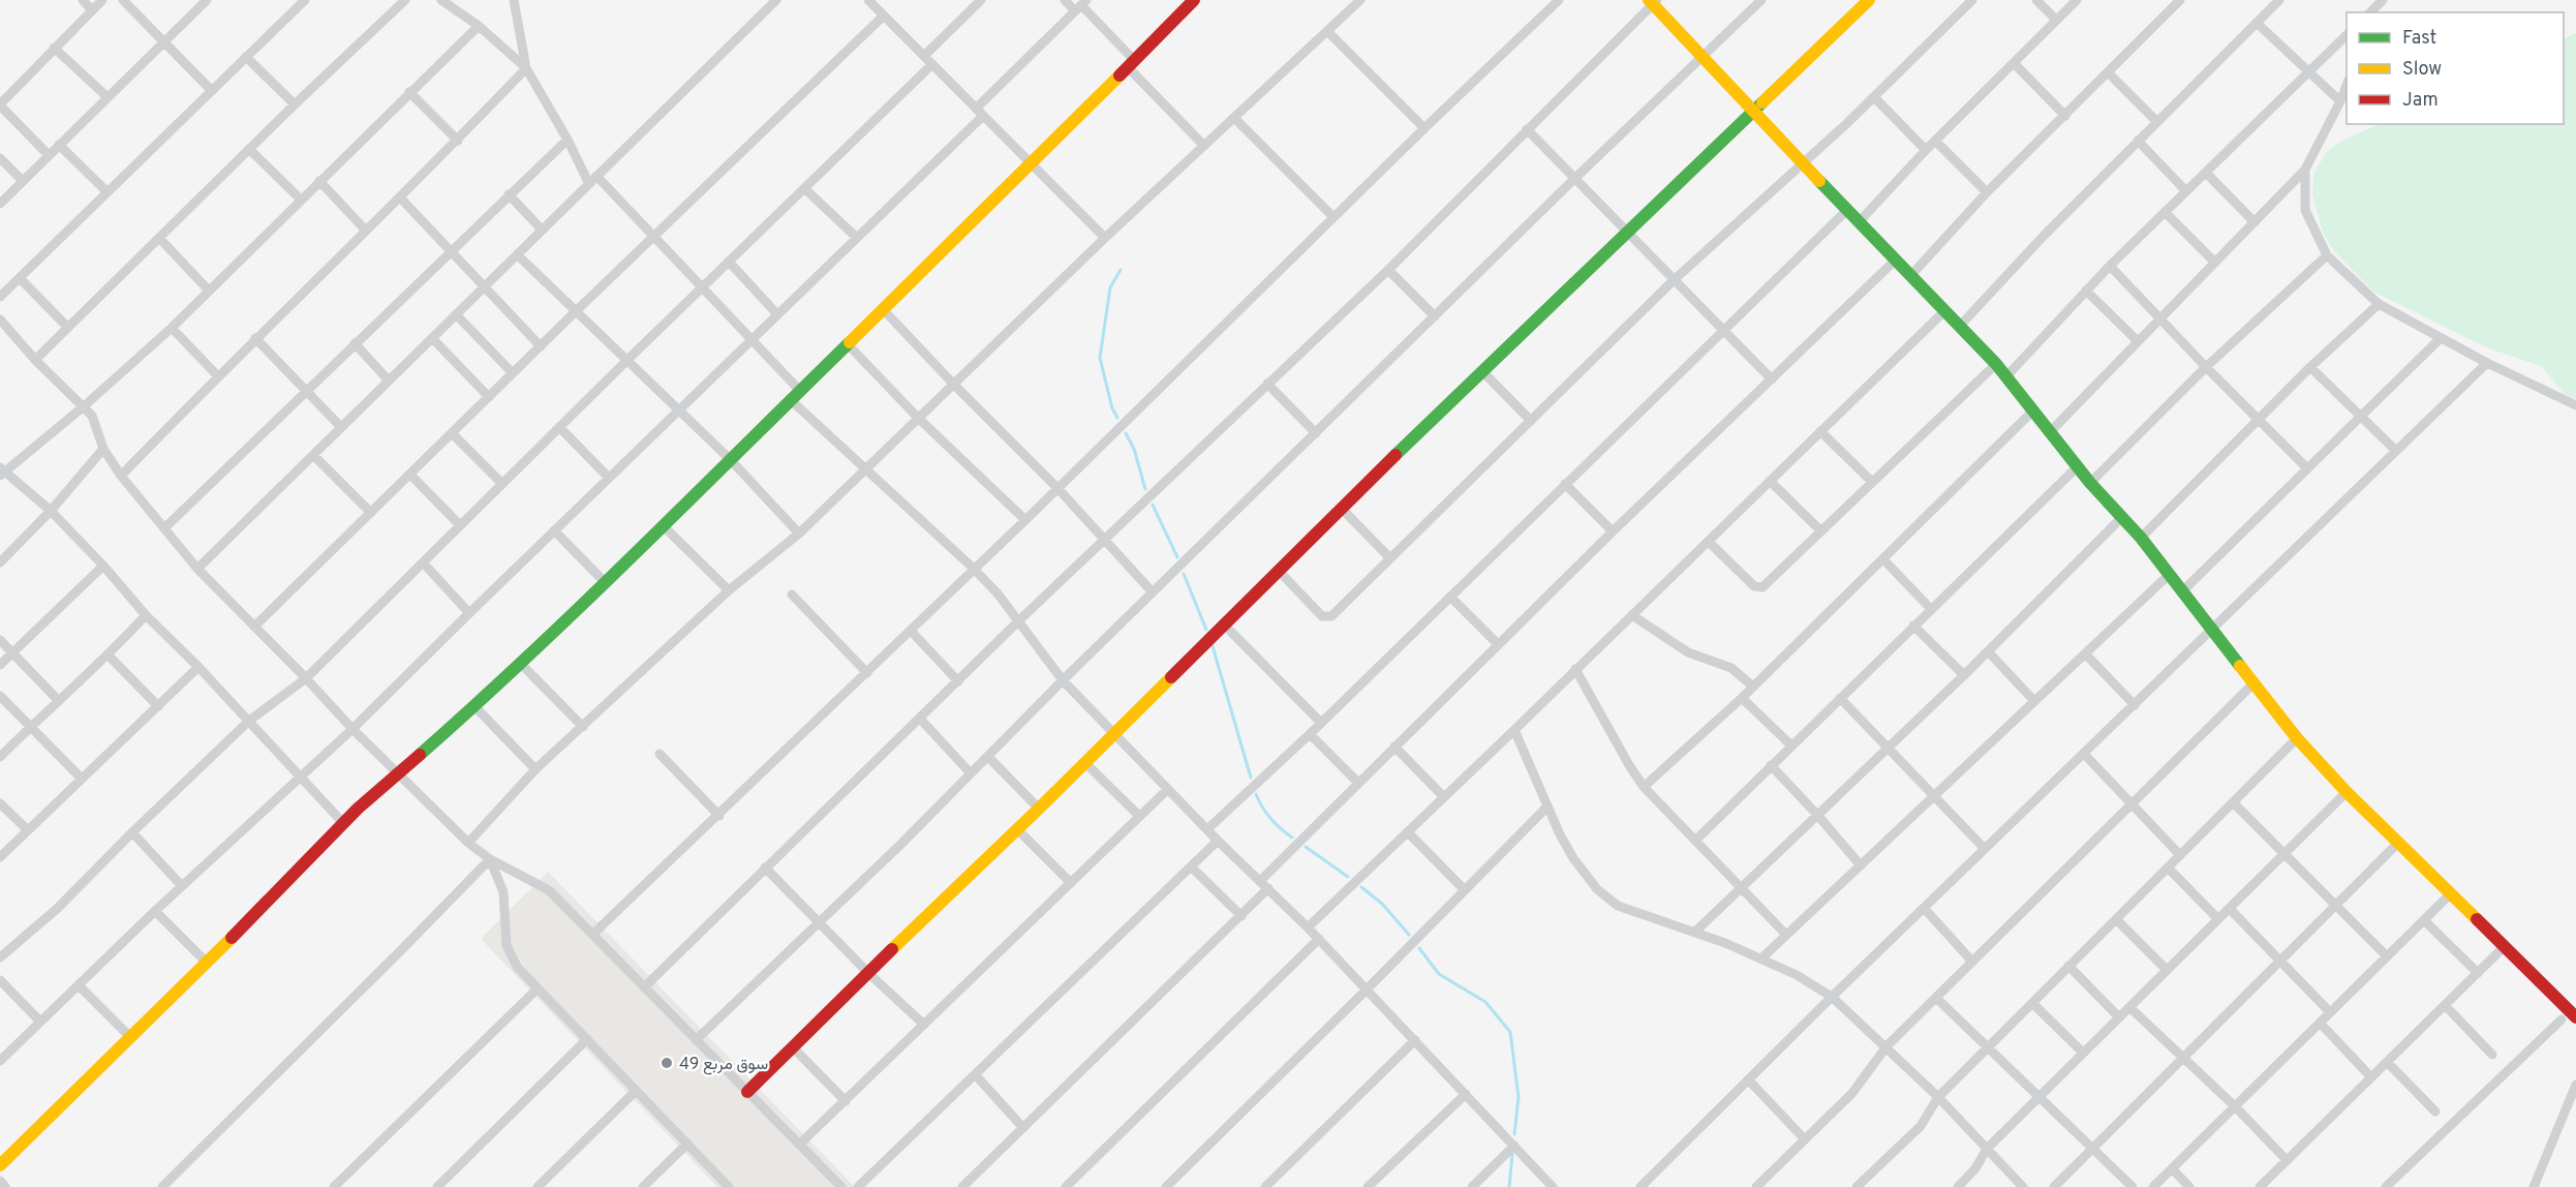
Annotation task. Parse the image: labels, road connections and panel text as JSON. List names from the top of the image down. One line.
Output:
{"places":["سوق مربع 49"],"legend":["Fast","Slow","Jam"]}
